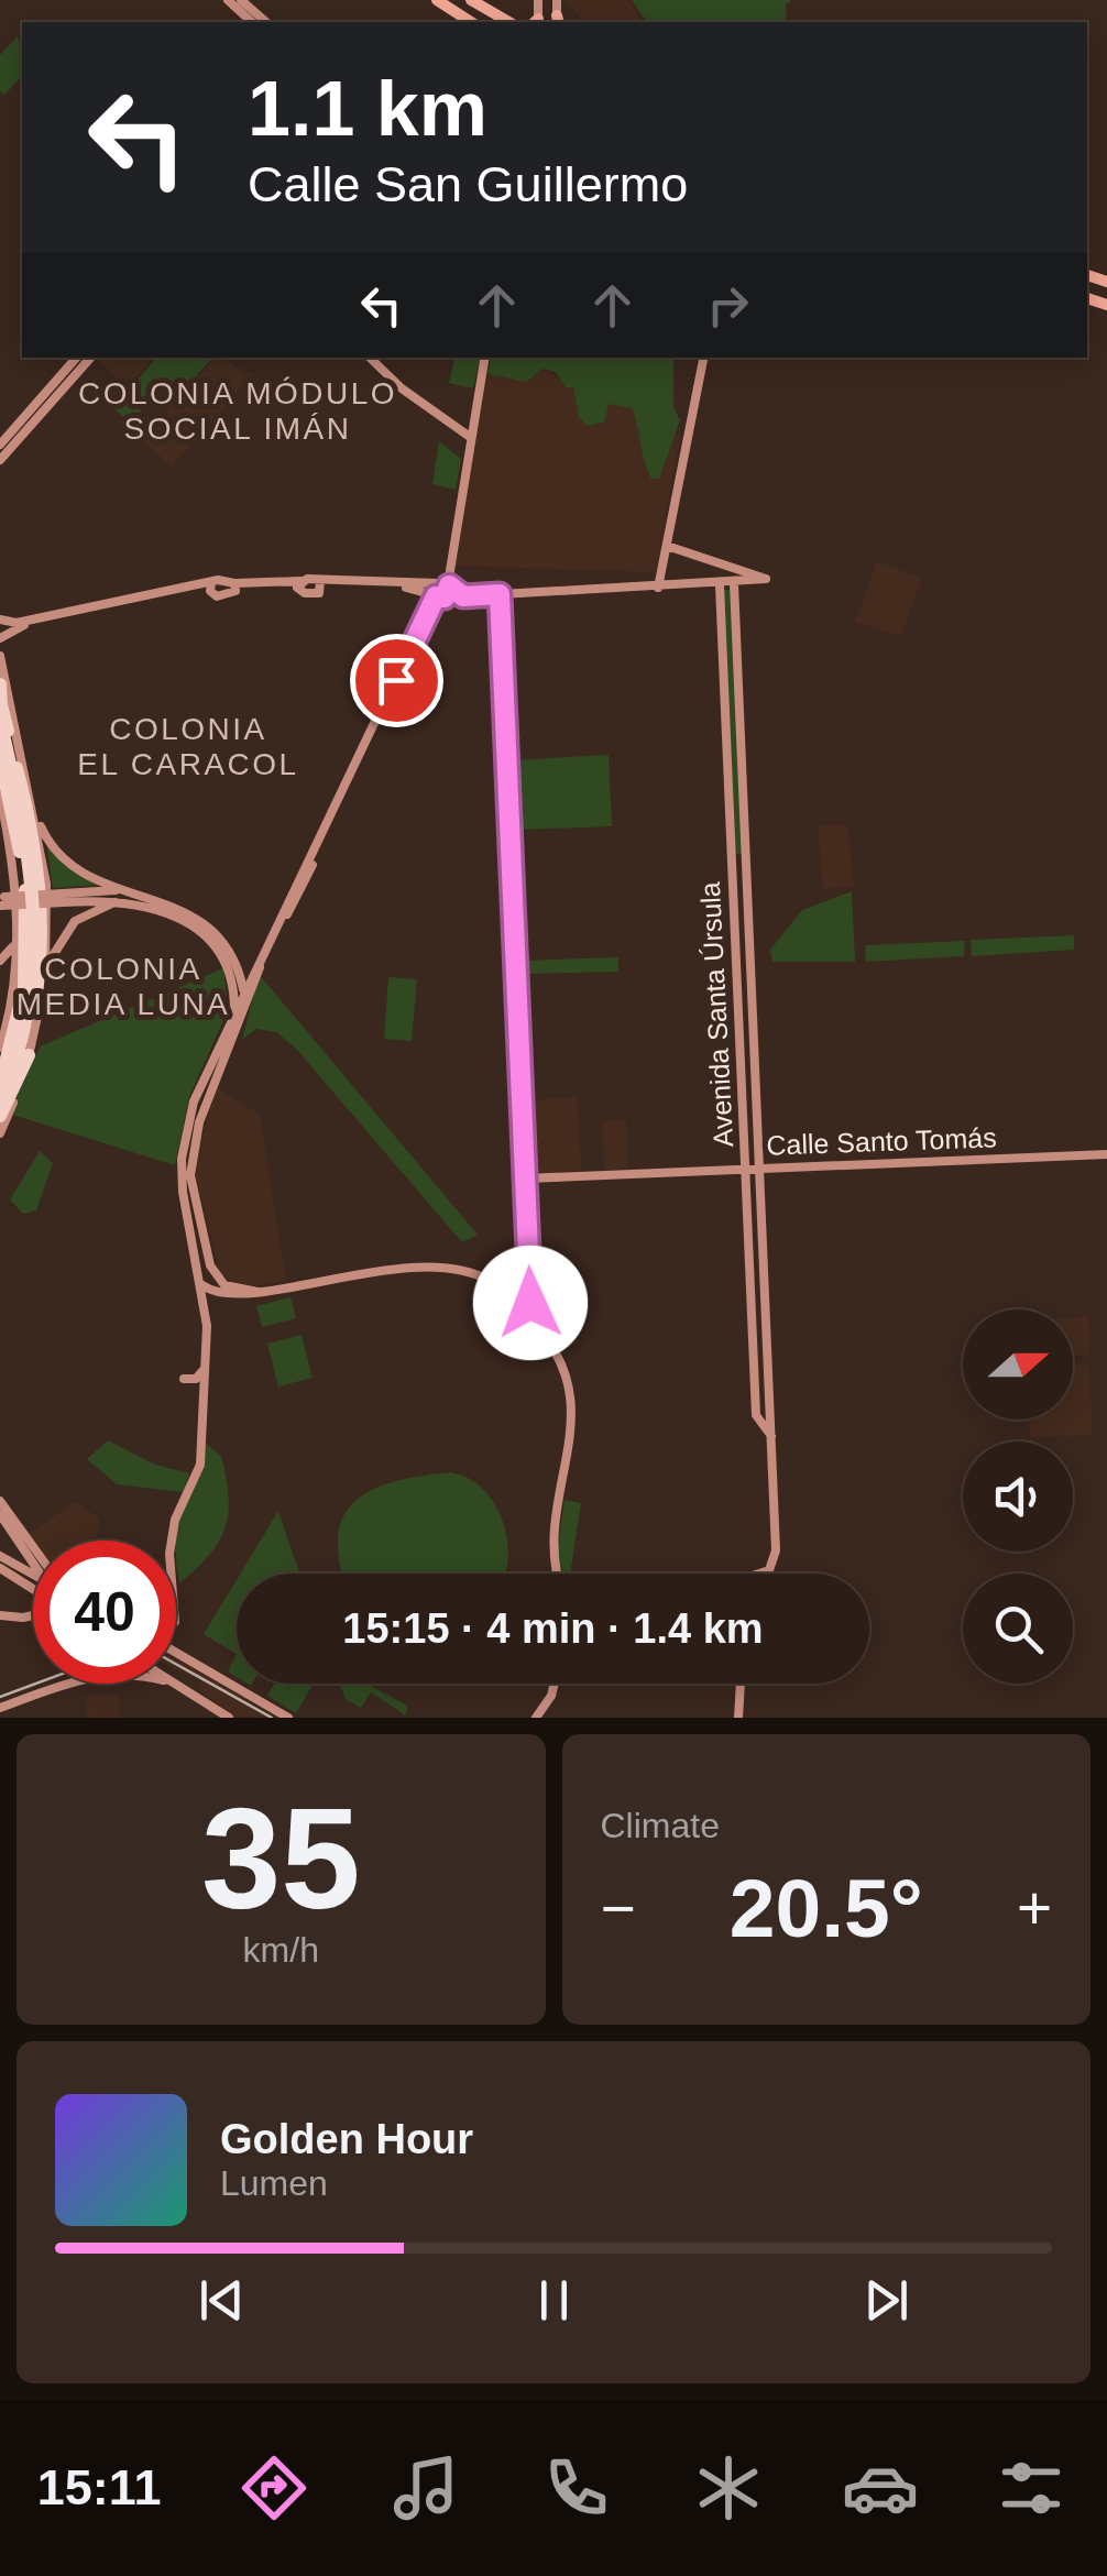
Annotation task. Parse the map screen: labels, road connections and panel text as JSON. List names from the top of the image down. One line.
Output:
{"streets":{"street":["Avenida Santa Úrsula","Calle Santo Tomás"]},"crossings":[["Avenida Santa Úrsula","Calle Santo Tomás"]],"districts":["COLONIA MÓDULO SOCIAL IMÁN","COLONIA EL CARACOL","COLONIA MEDIA LUNA"],"north":"right","page":{"turn":["1.1 km","Calle San Guillermo"],"limit":"40","trip":"15:15 · 4 min · 1.4 km","tile":[["35","km/h"],"Climate"],"heat":["−","20.5°","+"],"song":["Golden Hour","Lumen"],"tabs":"15:11"}}
